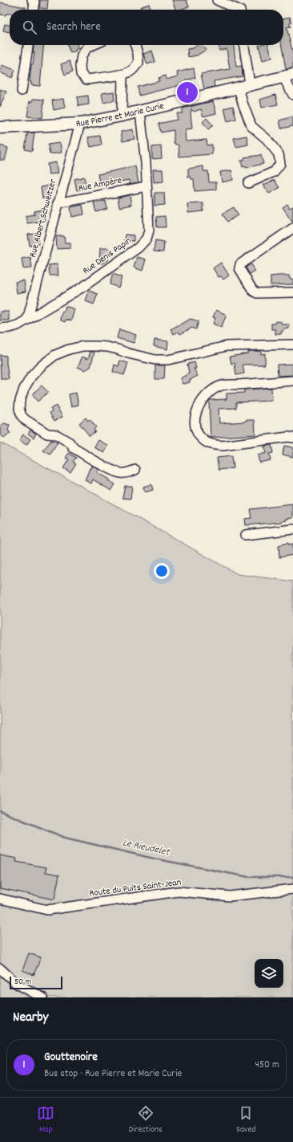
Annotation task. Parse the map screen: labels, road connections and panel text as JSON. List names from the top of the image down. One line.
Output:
{"streets":{"main road":["Rue Pierre et Marie Curie"],"street":["Rue Ampère","Rue Albert Schweitzer","Rue Denis Papin","Route du Puits Saint-Jean"]},"crossings":[["Rue Pierre et Marie Curie","Rue Albert Schweitzer"],["Rue Pierre et Marie Curie","Rue Denis Papin"],["Rue Ampère","Rue Albert Schweitzer"],["Rue Ampère","Rue Denis Papin"],["Rue Albert Schweitzer","Rue Denis Papin"]],"water":["Le Rieudelet"],"scale_bar":"50 m","page":{"search":"Search here","pins":"1","scale":"50 m","heading":"Nearby","list":[{"mark":"1","name":"Gouttenoire","note":"Bus stop · Rue Pierre et Marie Curie","value":"450 m"}],"nav":["Map","Directions","Saved"]}}
